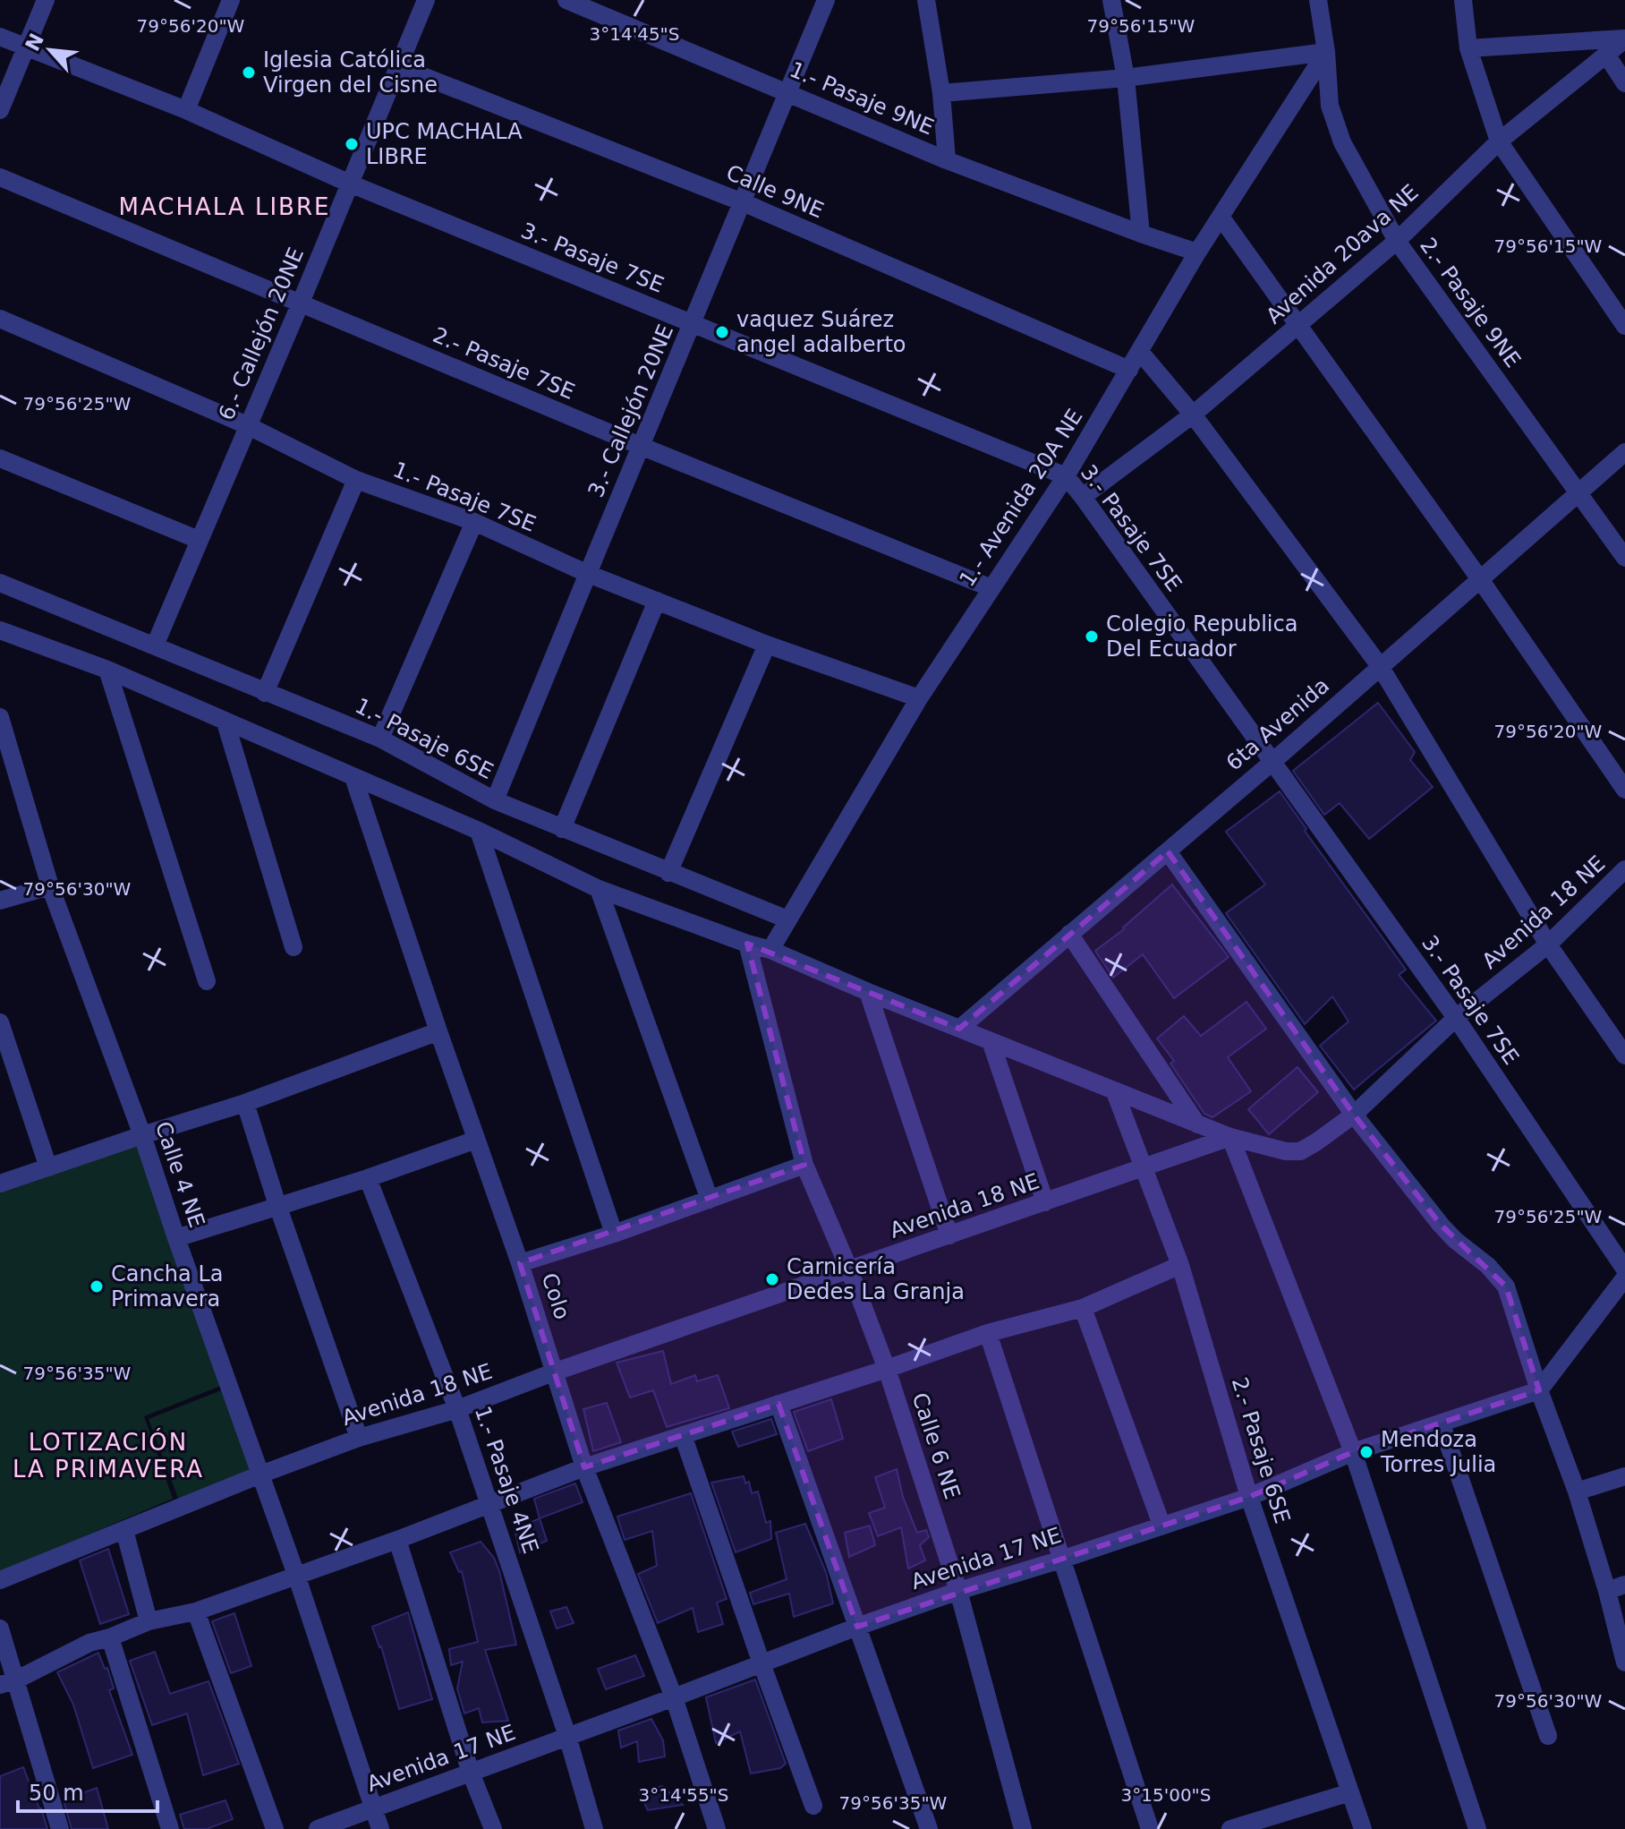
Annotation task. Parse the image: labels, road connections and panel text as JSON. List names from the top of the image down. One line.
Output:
{"streets":{"street":["1.- Pasaje 9NE","Calle 9NE","Avenida 20ava NE","3.- Pasaje 7SE","2.- Pasaje 9NE","6.- Callejón 20NE","2.- Pasaje 7SE","3.- Callejón 20NE","1.- Pasaje 7SE","1.- Avenida 20A NE","6ta Avenida","1.- Pasaje 6SE","Avenida 18 NE","Calle 4 NE","Colo","Calle 6 NE","2.- Pasaje 6SE","1.- Pasaje 4NE","Avenida 17 NE"]},"crossings":[["1.- Pasaje 9NE","3.- Callejón 20NE"],["1.- Pasaje 9NE","1.- Avenida 20A NE"],["Calle 9NE","6.- Callejón 20NE"],["Calle 9NE","3.- Callejón 20NE"],["Calle 9NE","1.- Avenida 20A NE"],["Avenida 20ava NE","3.- Pasaje 7SE"],["Avenida 20ava NE","2.- Pasaje 9NE"],["3.- Pasaje 7SE","6.- Callejón 20NE"],["3.- Pasaje 7SE","3.- Callejón 20NE"],["3.- Pasaje 7SE","1.- Avenida 20A NE"],["3.- Pasaje 7SE","6ta Avenida"],["3.- Pasaje 7SE","Avenida 18 NE"],["2.- Pasaje 9NE","1.- Avenida 20A NE"],["2.- Pasaje 9NE","6ta Avenida"],["6.- Callejón 20NE","2.- Pasaje 7SE"],["6.- Callejón 20NE","1.- Pasaje 7SE"],["6.- Callejón 20NE","1.- Pasaje 6SE"],["2.- Pasaje 7SE","3.- Callejón 20NE"],["2.- Pasaje 7SE","1.- Avenida 20A NE"],["3.- Callejón 20NE","1.- Pasaje 7SE"],["3.- Callejón 20NE","1.- Pasaje 6SE"],["1.- Pasaje 7SE","1.- Avenida 20A NE"],["1.- Avenida 20A NE","1.- Pasaje 6SE"],["Avenida 18 NE","Calle 4 NE"],["Avenida 18 NE","Colo"],["Avenida 18 NE","Calle 6 NE"],["Avenida 18 NE","2.- Pasaje 6SE"],["Avenida 18 NE","1.- Pasaje 4NE"],["Calle 4 NE","Avenida 17 NE"],["Colo","Avenida 17 NE"],["Calle 6 NE","Avenida 17 NE"],["2.- Pasaje 6SE","Avenida 17 NE"],["1.- Pasaje 4NE","Avenida 17 NE"]],"districts":["MACHALA LIBRE","LOTIZACIÓN LA PRIMAVERA"],"places":["Iglesia Católica Virgen del Cisne","UPC MACHALA LIBRE","vaquez Suárez angel adalberto","Colegio Republica Del Ecuador","Carnicería Dedes La Granja","Cancha La Primavera","Mendoza Torres Julia"],"scale_bar":"50 m","north":"top left","coordinates":["79°56'15\"W","79°56'20\"W","3°14'45\"S","79°56'25\"W","79°56'30\"W","79°56'35\"W","3°14'55\"S","3°15'00\"S"]}
